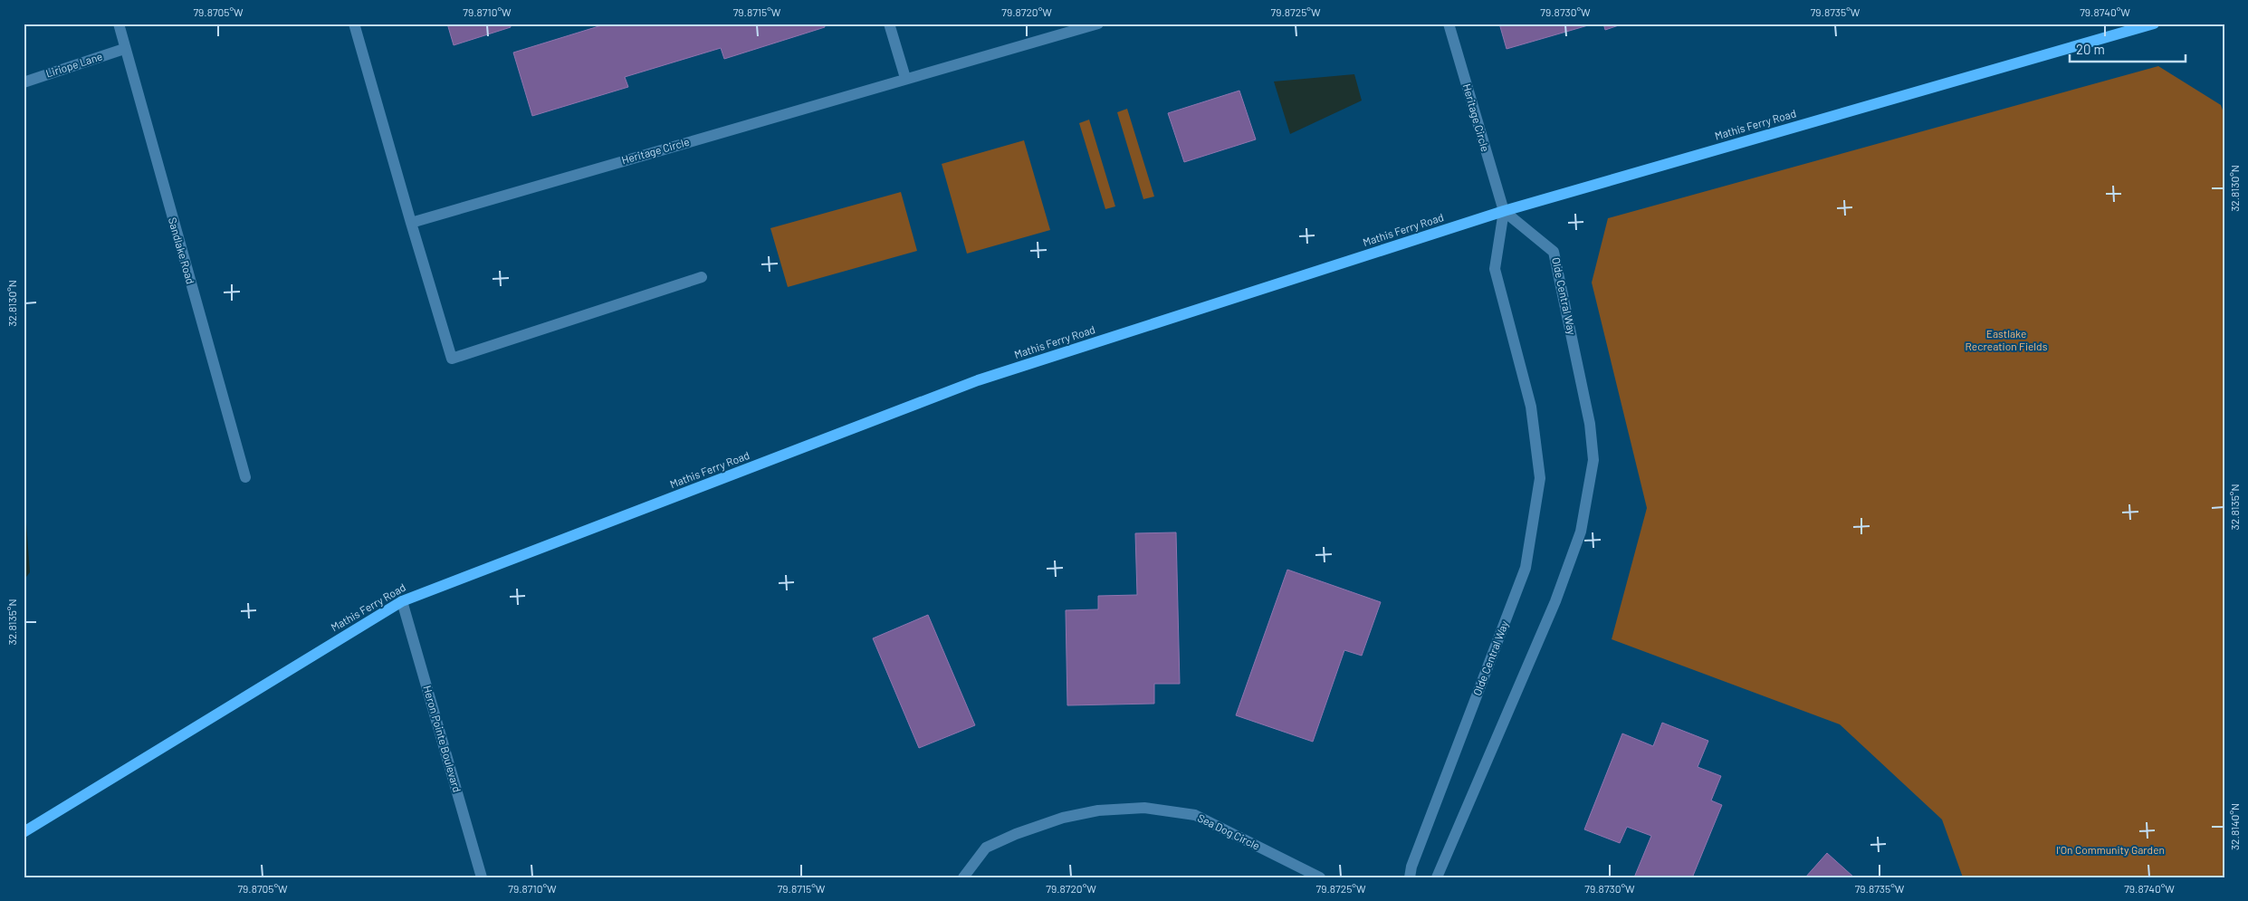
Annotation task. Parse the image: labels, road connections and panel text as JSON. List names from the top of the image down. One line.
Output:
{"streets":{"main road":["Mathis Ferry Road"],"street":["Liriope Lane","Heritage Circle","Sandlake Road","Olde Central Way","Heron Pointe Boulevard","Sea Dog Circle"]},"crossings":[["Liriope Lane","Sandlake Road"],["Heritage Circle","Mathis Ferry Road"],["Heritage Circle","Olde Central Way"],["Mathis Ferry Road","Olde Central Way"],["Mathis Ferry Road","Heron Pointe Boulevard"]],"parks":["Eastlake Recreation Fields","I'On Community Garden"],"scale_bar":"20 m","coordinates":["79.8705°W","79.8710°W","79.8715°W","79.8720°W","79.8725°W","79.8730°W","79.8735°W","79.8740°W","32.8130°N","32.8135°N","32.8140°N"]}
